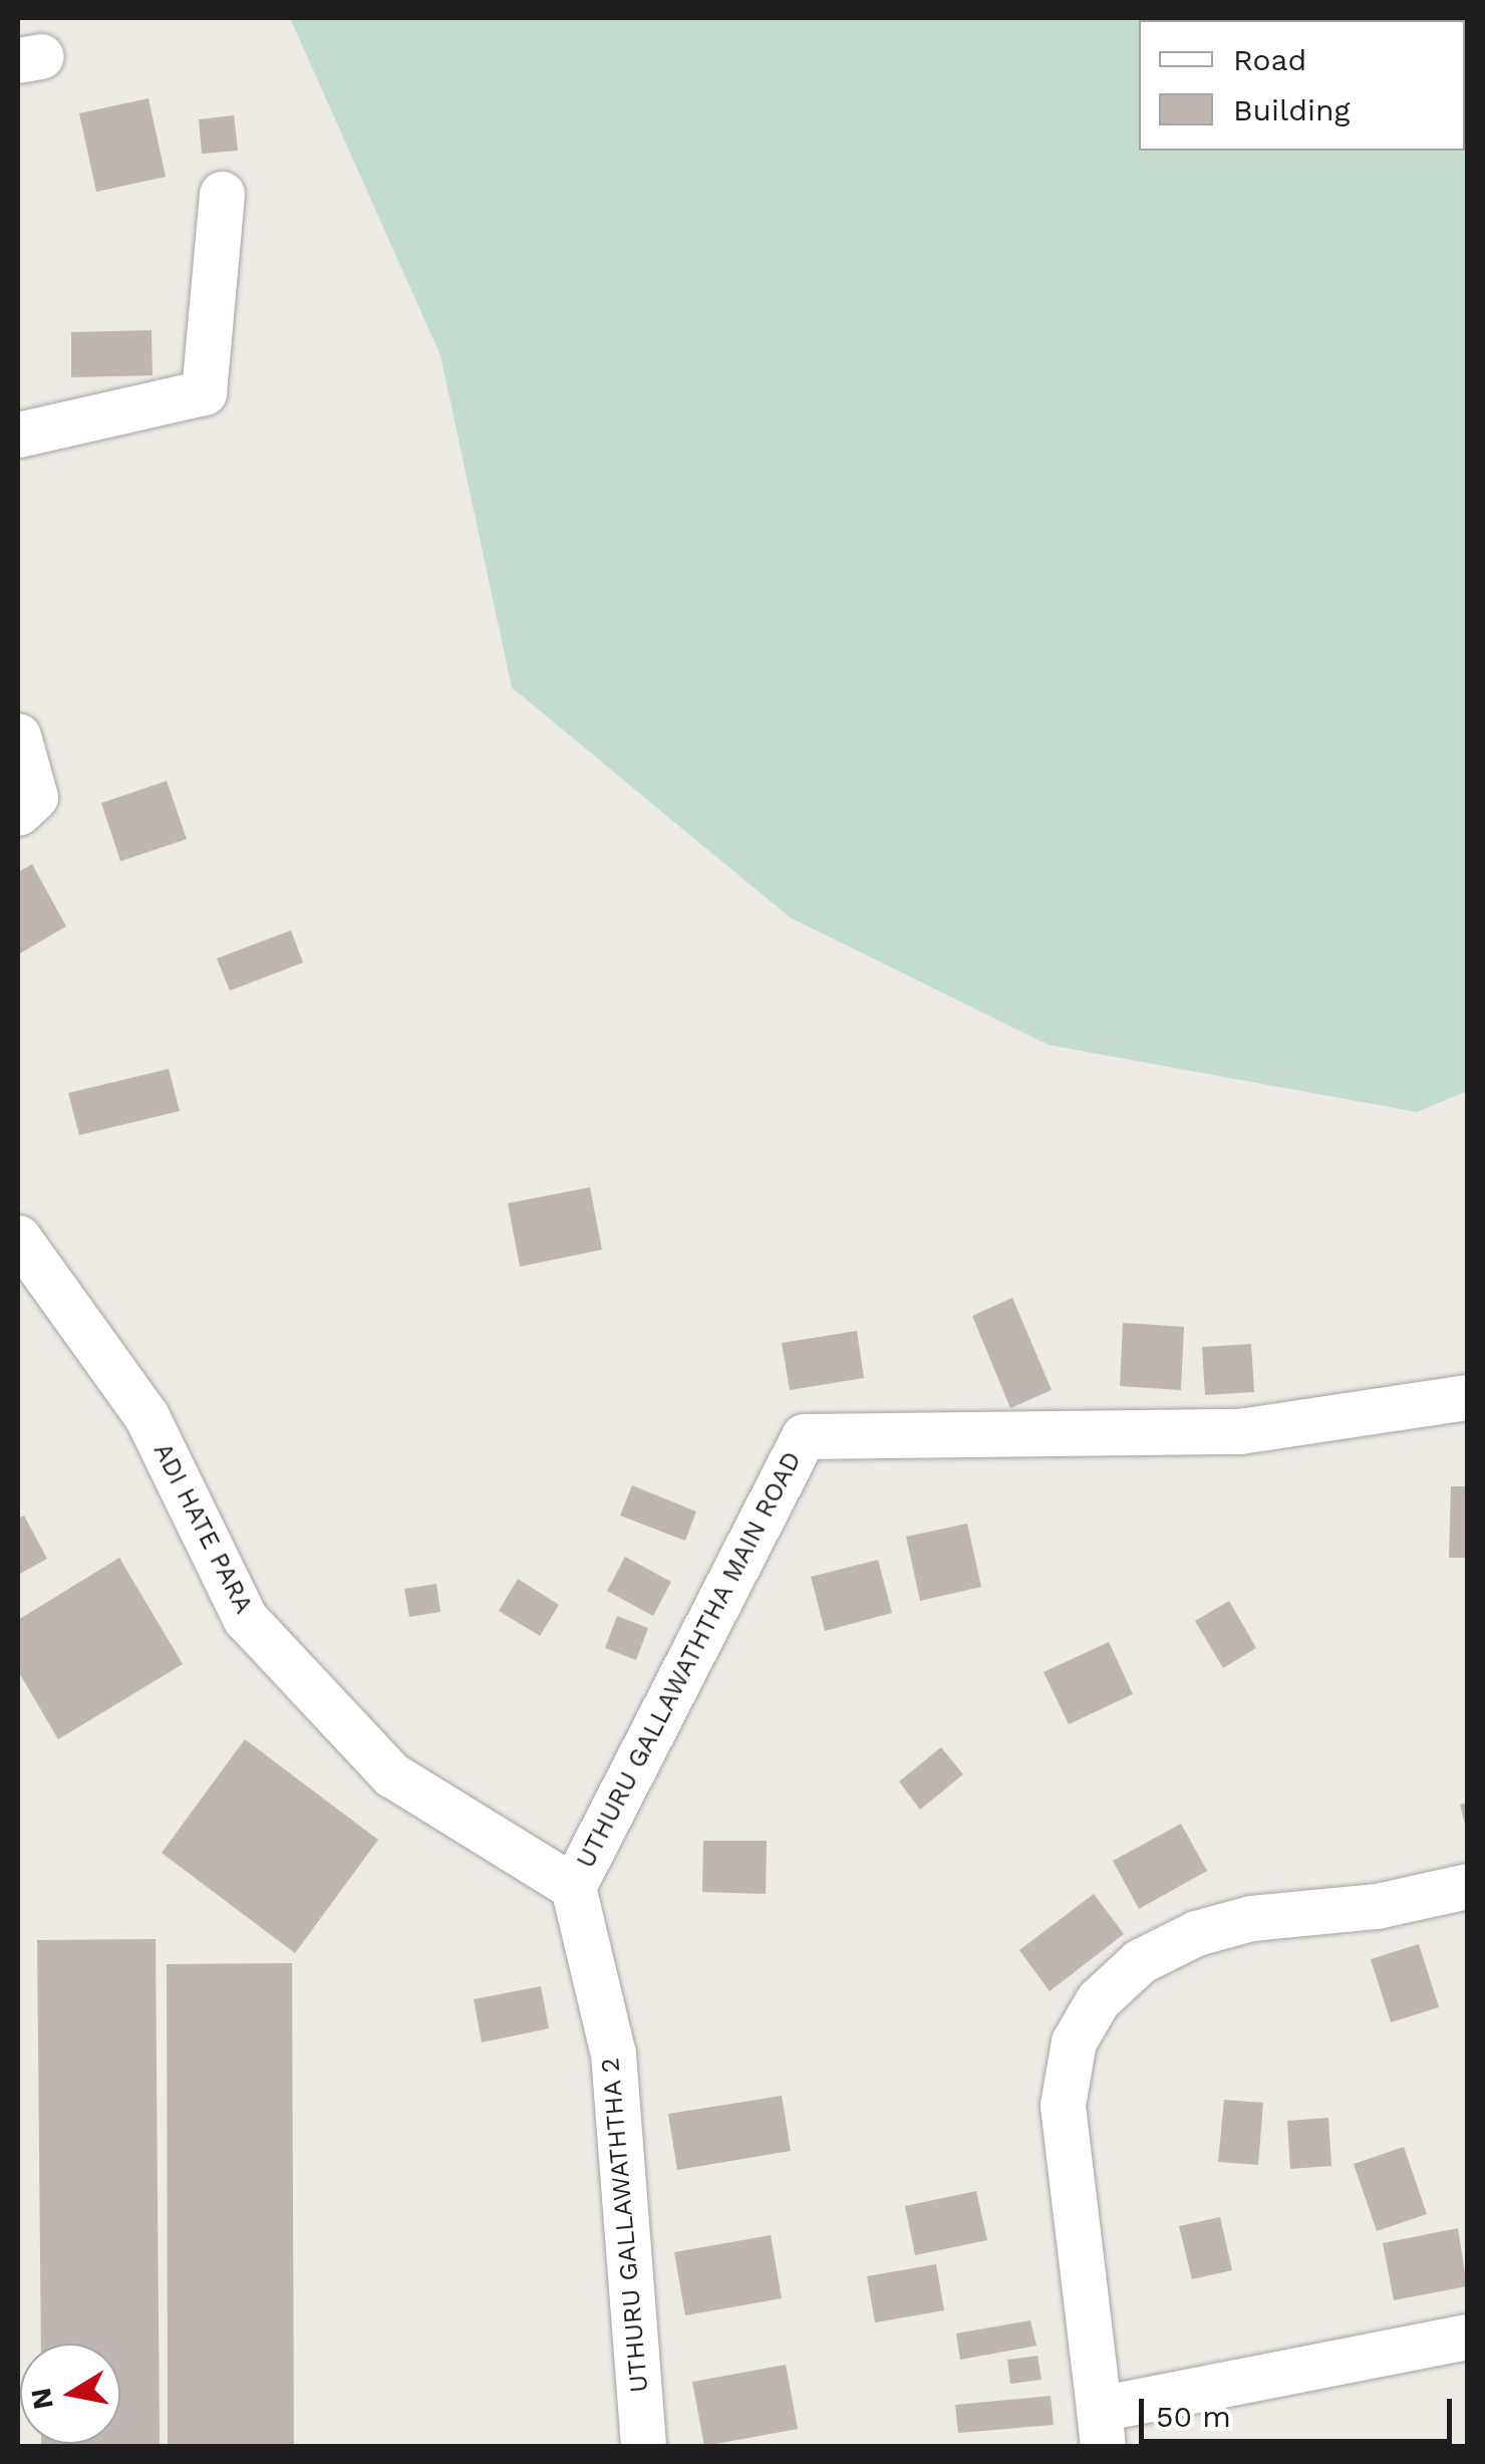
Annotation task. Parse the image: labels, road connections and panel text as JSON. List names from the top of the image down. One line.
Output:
{"streets":{"street":["ADI HATE PARA","UTHURU GALLAWATHTHA MAIN ROAD","UTHURU GALLAWATHTHA 2"]},"crossings":[["ADI HATE PARA","UTHURU GALLAWATHTHA MAIN ROAD"],["ADI HATE PARA","UTHURU GALLAWATHTHA 2"],["UTHURU GALLAWATHTHA MAIN ROAD","UTHURU GALLAWATHTHA 2"]],"legend":["Road","Building"],"scale_bar":"50 m","north":"left"}
